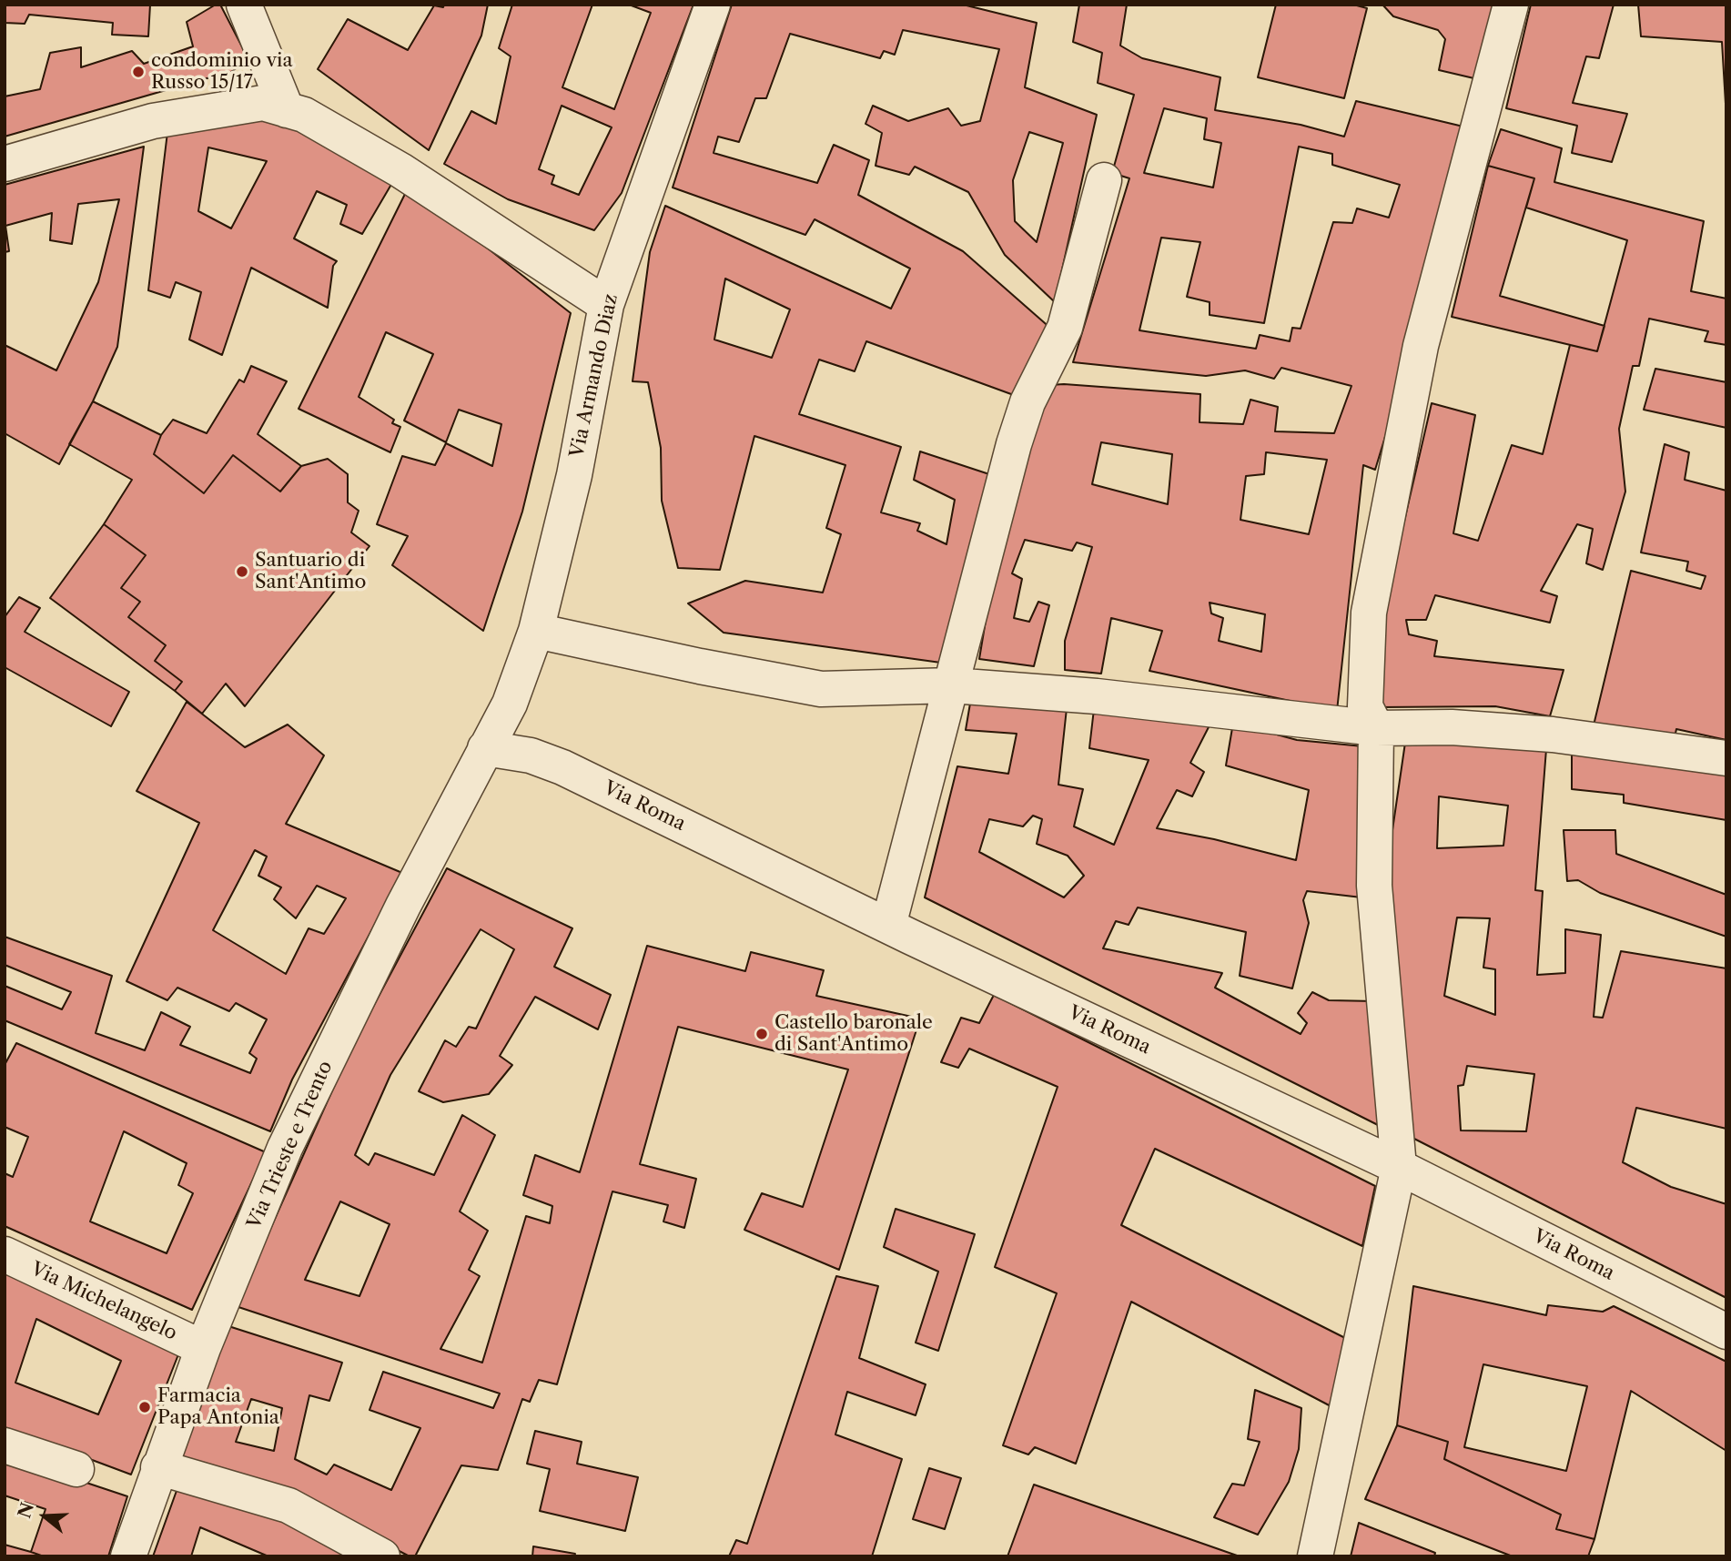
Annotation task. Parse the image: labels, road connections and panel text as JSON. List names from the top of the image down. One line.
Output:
{"streets":{"street":["Via Armando Diaz","Via Roma","Via Trieste e Trento","Via Michelangelo"]},"crossings":[["Via Armando Diaz","Via Roma"],["Via Armando Diaz","Via Trieste e Trento"],["Via Roma","Via Trieste e Trento"],["Via Trieste e Trento","Via Michelangelo"]],"places":["condominio via Russo 15/17","Santuario di Sant'Antimo","Castello baronale di Sant'Antimo","Farmacia Papa Antonia"],"north":"left"}
